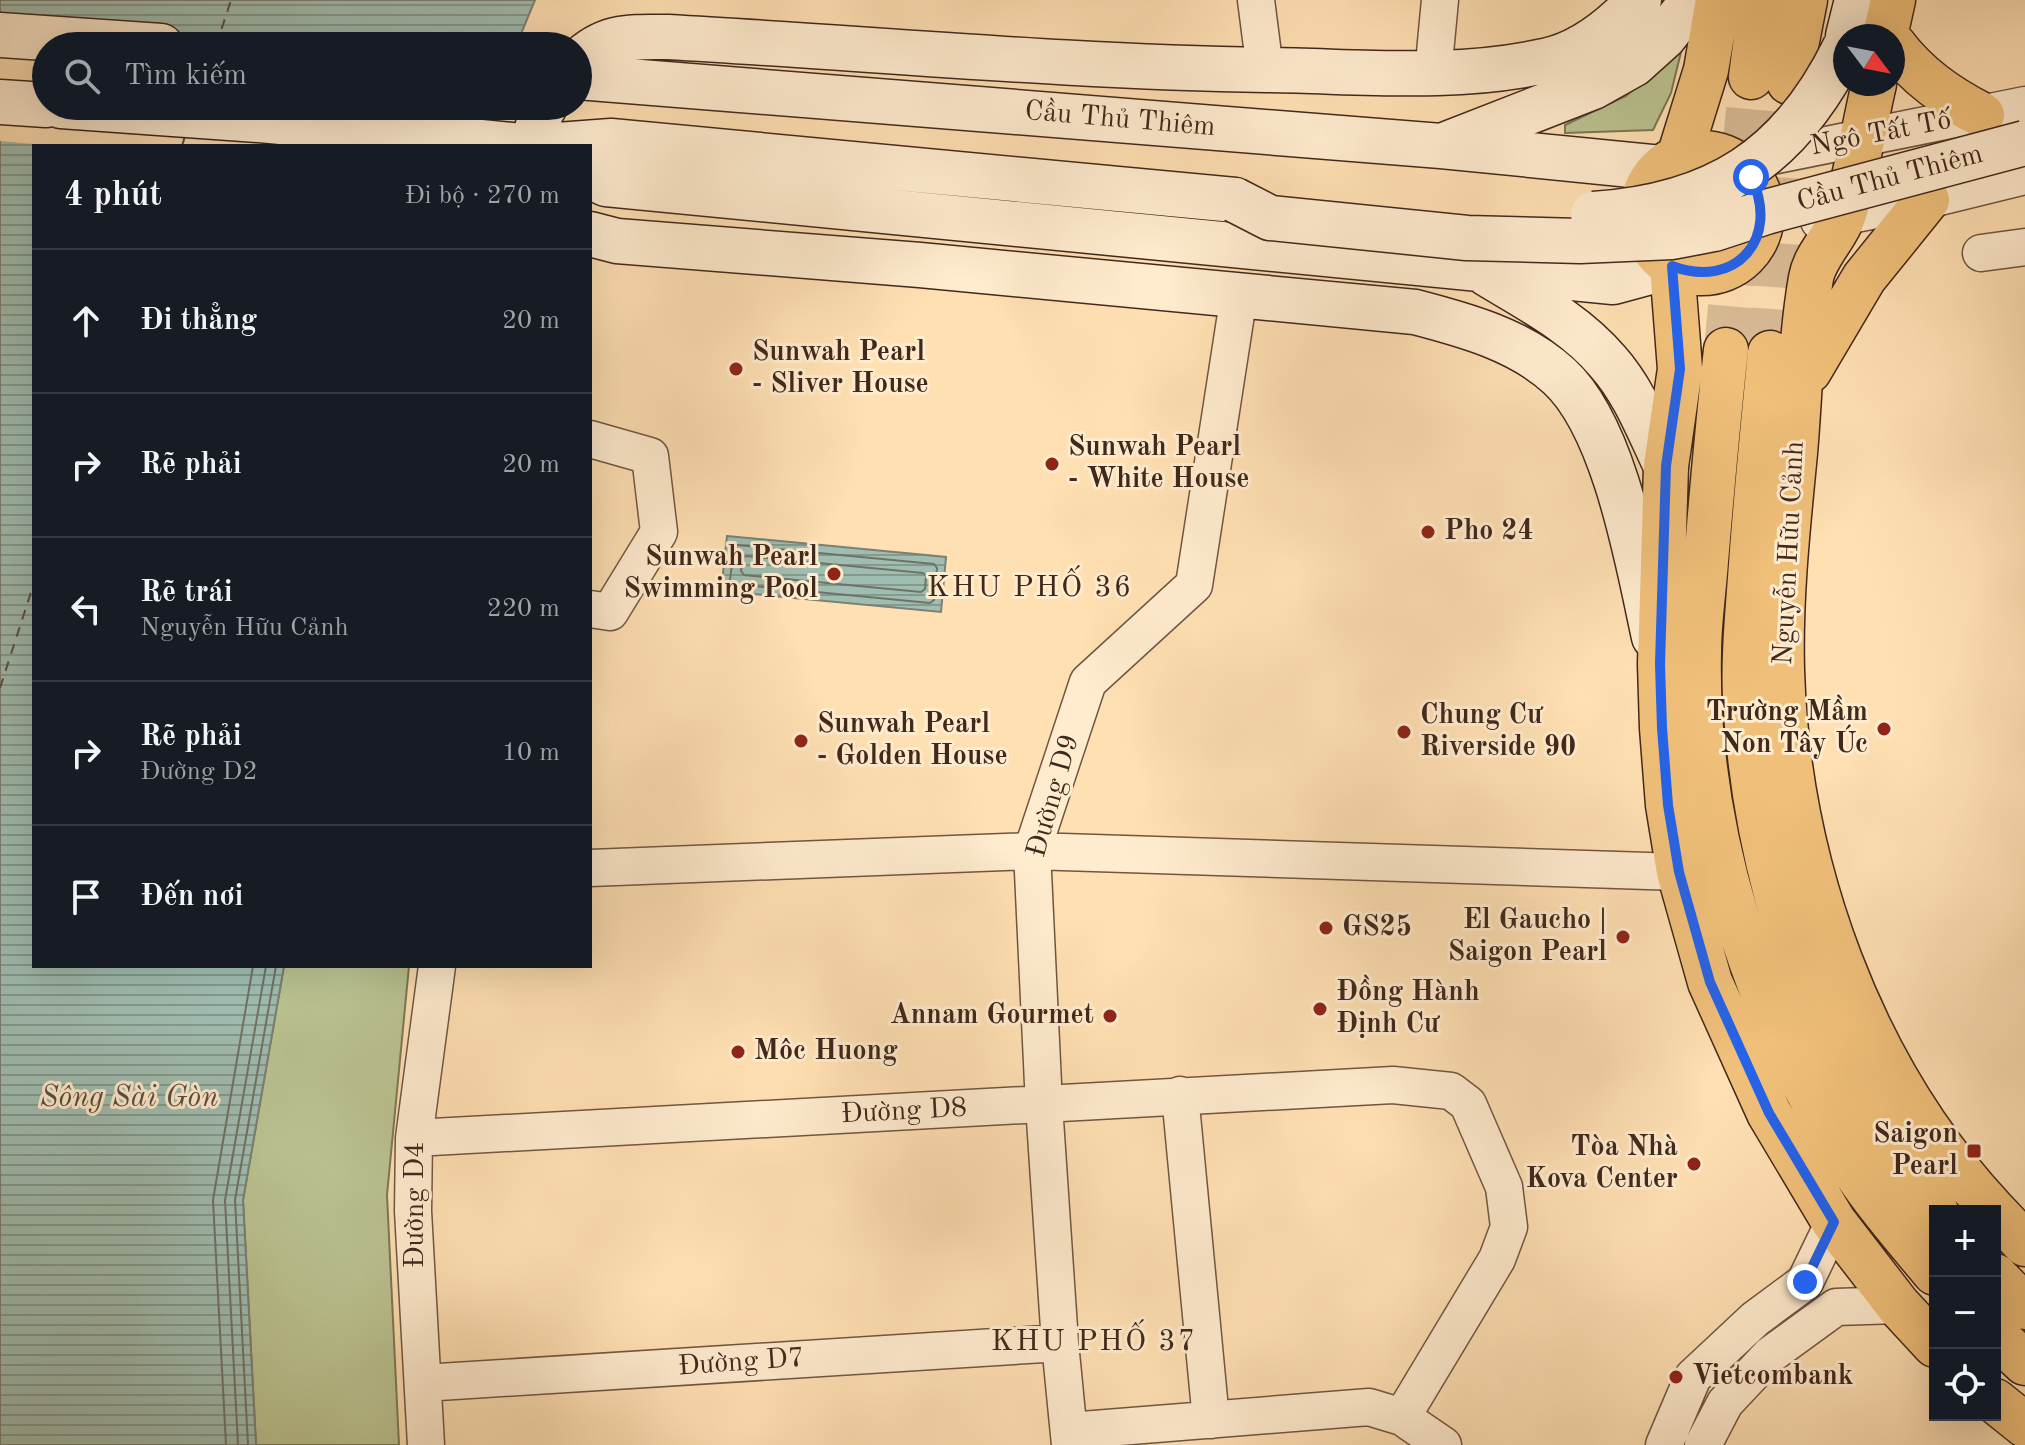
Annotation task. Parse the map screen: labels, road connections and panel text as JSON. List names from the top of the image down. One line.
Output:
{"streets":{"main road":["Cầu Thủ Thiêm","Nguyễn Hữu Cảnh"],"street":["Ngô Tất Tố","Đường D9","Đường D8","Đường D4","Đường D7"]},"crossings":[["Cầu Thủ Thiêm","Ngô Tất Tố"],["Ngô Tất Tố","Nguyễn Hữu Cảnh"],["Đường D9","Đường D8"],["Đường D9","Đường D7"],["Đường D8","Đường D4"],["Đường D4","Đường D7"]],"districts":["KHU PHỐ 36","KHU PHỐ 37"],"water":["Sông Sài Gòn"],"places":{"other":["Sunwah Pearl - Sliver House","Sunwah Pearl - White House","Pho 24","Sunwah Pearl Swimming Pool","Trường Mầm Non Tây Úc","Chung Cư Riverside 90","Sunwah Pearl - Golden House","GS25","El Gaucho | Saigon Pearl","Đồng Hành Định Cư","Annam Gourmet","Môc Huong","Tòa Nhà Kova Center","Vietcombank"],"transit":["Saigon Pearl"]},"north":"bottom right","page":{"search":"Tìm kiếm","heading":["4 phút","Đi bộ · 270 m"],"list":[["Đi thẳng","20 m"],["Rẽ phải","20 m"],["Rẽ trái","Nguyễn Hữu Cảnh","220 m"],["Rẽ phải","Đường D2","10 m"],"Đến nơi"],"map_buttons":["+","−"]}}
